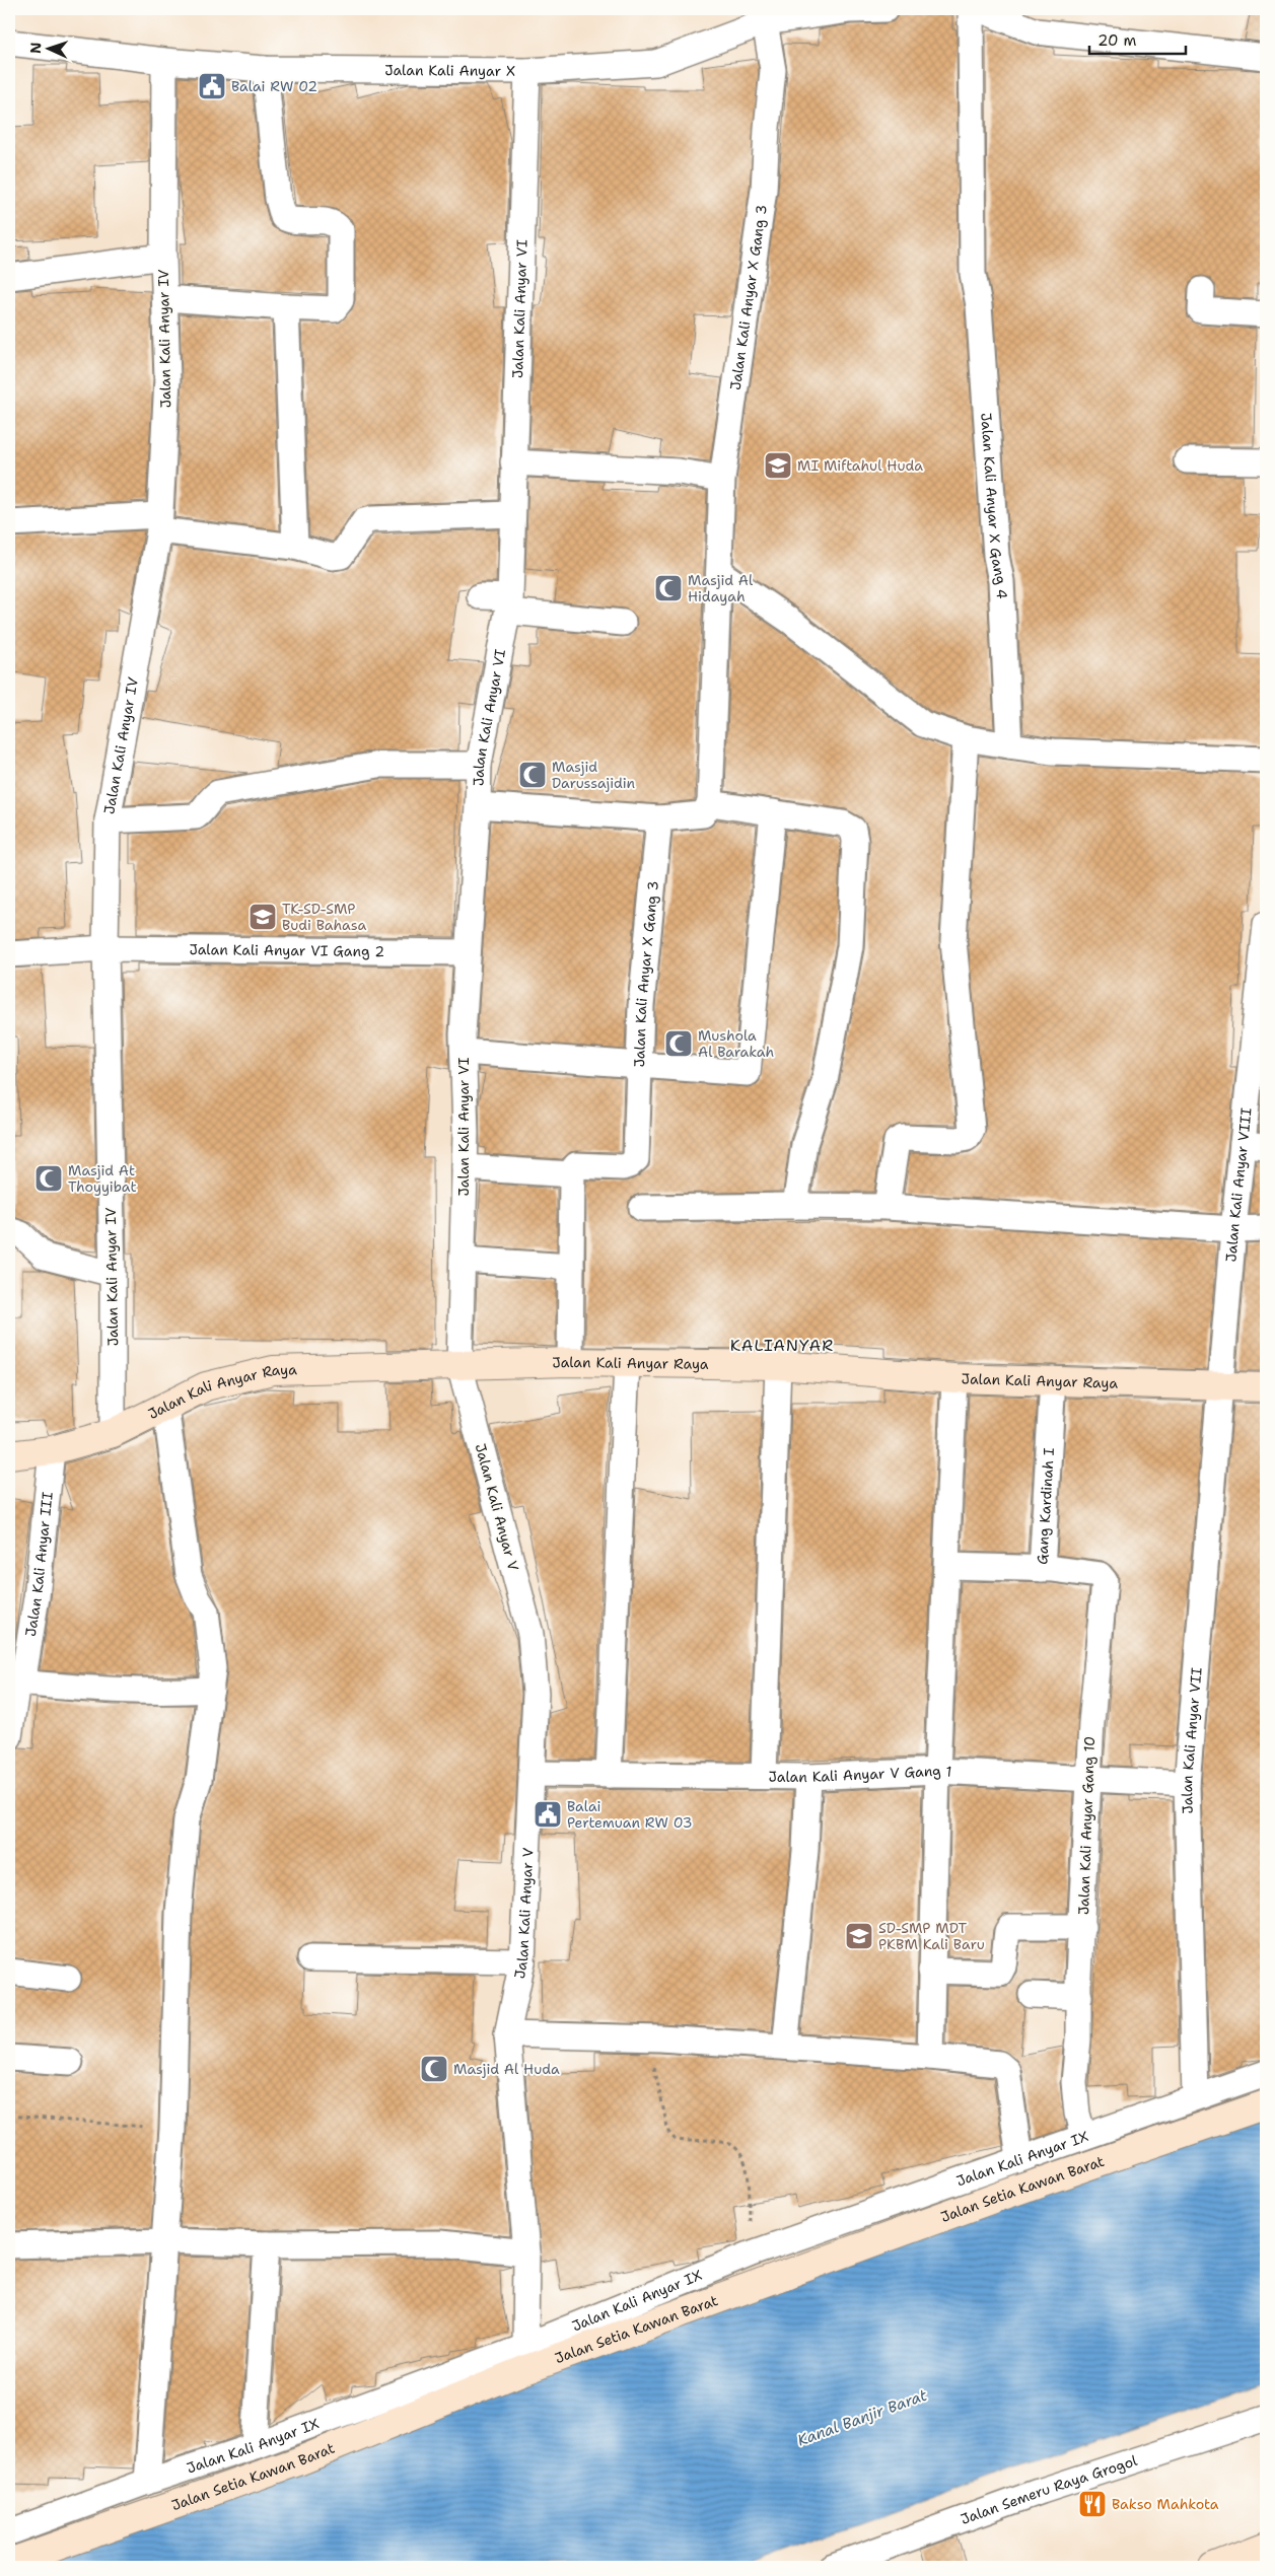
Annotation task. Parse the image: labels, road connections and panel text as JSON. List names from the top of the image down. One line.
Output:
{"streets":{"street":["Jalan Kali Anyar X","Jalan Kali Anyar X Gang 3","Jalan Kali Anyar VI","Jalan Kali Anyar IV","Jalan Kali Anyar X Gang 4","Jalan Kali Anyar VI Gang 2","Jalan Kali Anyar VIII","Jalan Kali Anyar Raya","Gang Kardinah I","Jalan Kali Anyar V","Jalan Kali Anyar III","Jalan Kali Anyar VII","Jalan Kali Anyar V Gang 1","Jalan Kali Anyar Gang 10","Jalan Kali Anyar IX","Jalan Setia Kawan Barat","Jalan Semeru Raya Grogol"]},"crossings":[["Jalan Kali Anyar X","Jalan Kali Anyar X Gang 3"],["Jalan Kali Anyar X","Jalan Kali Anyar VI"],["Jalan Kali Anyar X","Jalan Kali Anyar IV"],["Jalan Kali Anyar VI","Jalan Kali Anyar VI Gang 2"],["Jalan Kali Anyar VI","Jalan Kali Anyar Raya"],["Jalan Kali Anyar VI","Jalan Kali Anyar V"],["Jalan Kali Anyar IV","Jalan Kali Anyar VI Gang 2"],["Jalan Kali Anyar IV","Jalan Kali Anyar Raya"],["Jalan Kali Anyar VIII","Jalan Kali Anyar Raya"],["Jalan Kali Anyar VIII","Jalan Kali Anyar VII"],["Jalan Kali Anyar Raya","Gang Kardinah I"],["Jalan Kali Anyar Raya","Jalan Kali Anyar V"],["Jalan Kali Anyar Raya","Jalan Kali Anyar III"],["Jalan Kali Anyar Raya","Jalan Kali Anyar VII"],["Gang Kardinah I","Jalan Kali Anyar Gang 10"],["Jalan Kali Anyar V","Jalan Kali Anyar V Gang 1"],["Jalan Kali Anyar V","Jalan Kali Anyar IX"],["Jalan Kali Anyar VII","Jalan Kali Anyar V Gang 1"],["Jalan Kali Anyar VII","Jalan Kali Anyar IX"],["Jalan Kali Anyar V Gang 1","Jalan Kali Anyar Gang 10"],["Jalan Kali Anyar Gang 10","Jalan Kali Anyar IX"]],"districts":["KALIANYAR"],"water":["Kanal Banjir Barat"],"places":{"public building":["Balai RW 02","Balai Pertemuan RW 03"],"school or university":["MI Miftahul Huda","TK-SD-SMP Budi Bahasa","SD-SMP MDT PKBM Kali Baru"],"mosque":["Masjid Al Hidayah","Masjid Darussajidin","Mushola Al Barakah","Masjid At Thoyyibat","Masjid Al Huda"],"restaurant":["Bakso Mahkota"]},"scale_bar":"20 m","north":"left"}
